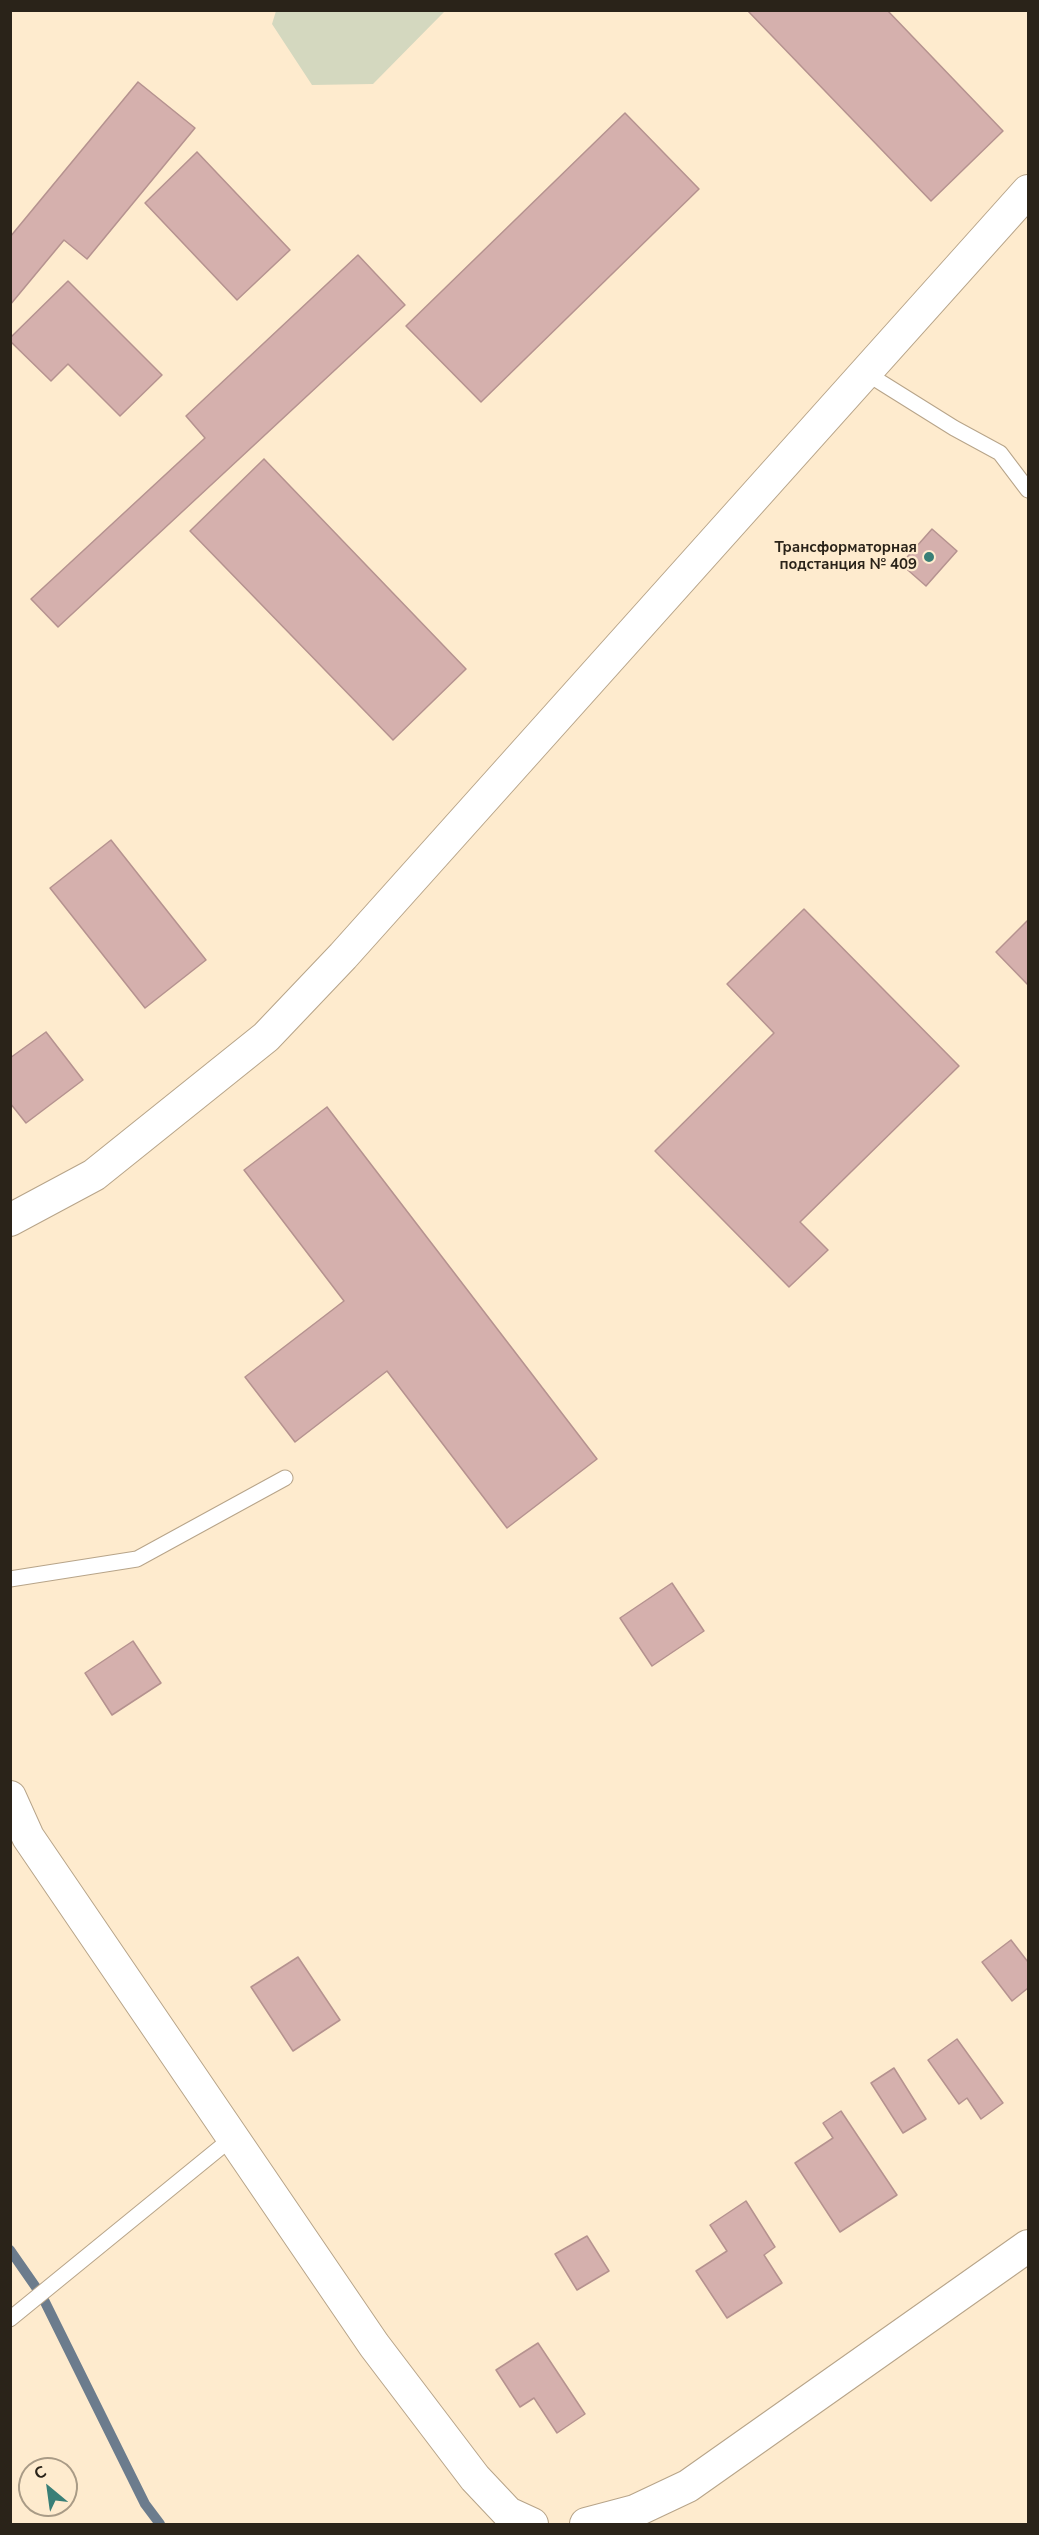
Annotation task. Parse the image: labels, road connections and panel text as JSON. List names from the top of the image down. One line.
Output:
{"places":["Трансформаторная подстанция № 409"],"north":"top left"}
